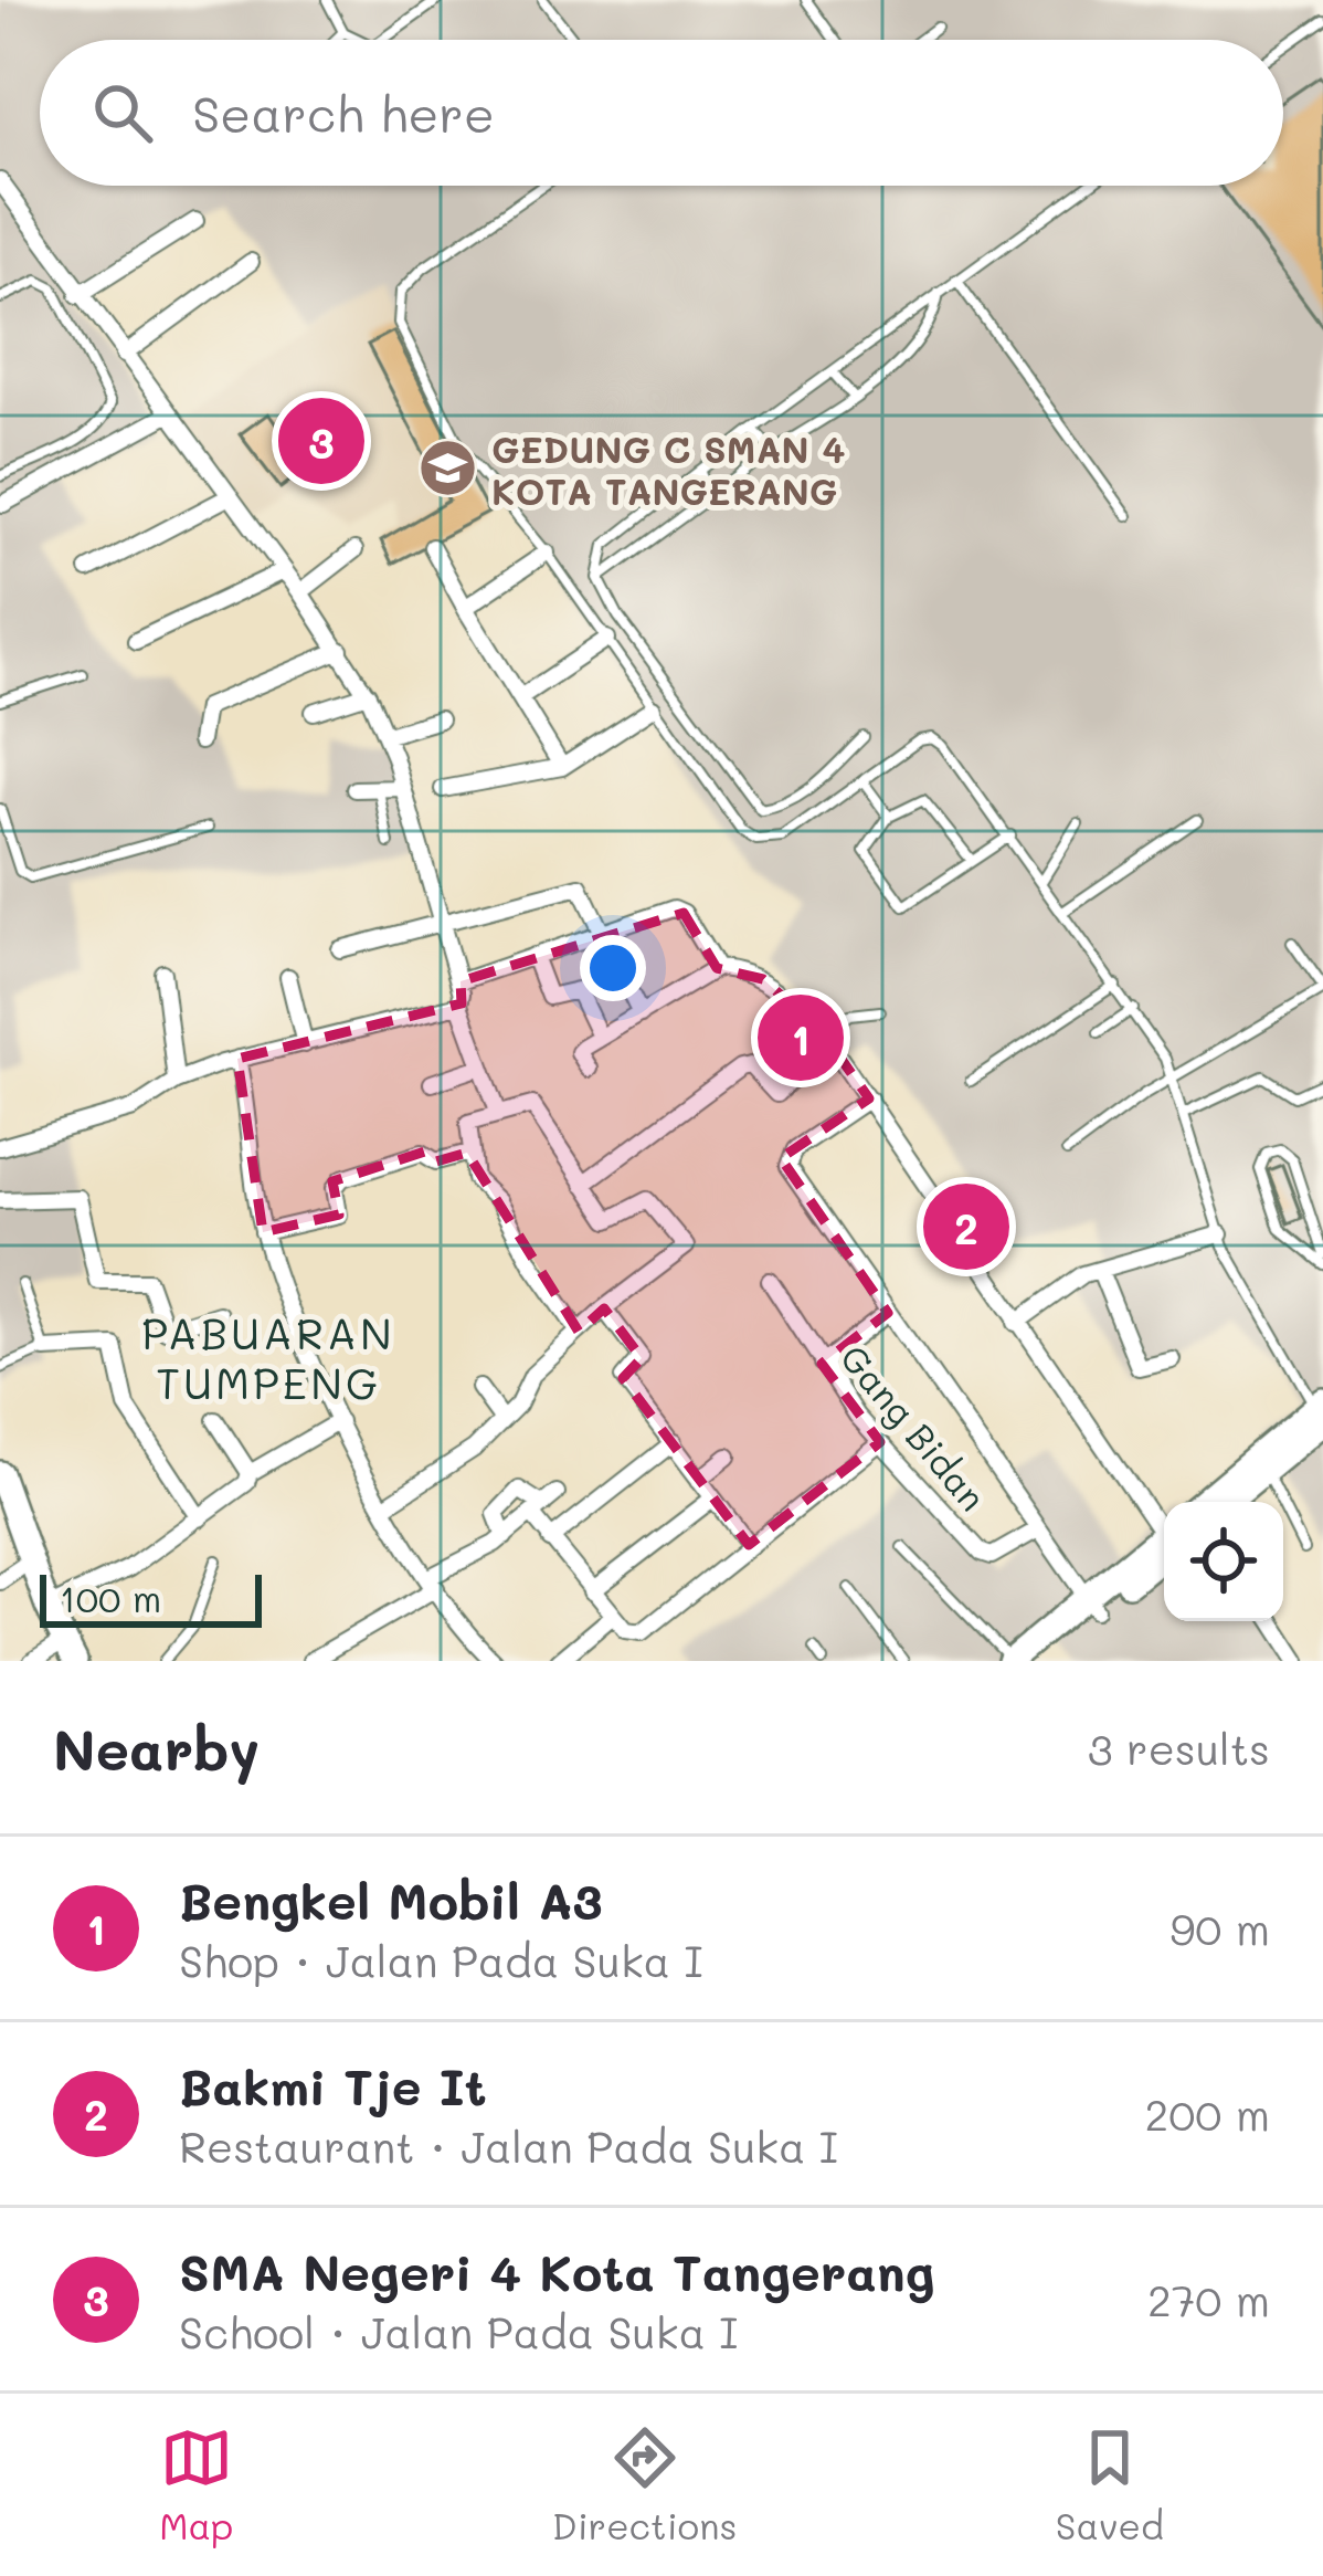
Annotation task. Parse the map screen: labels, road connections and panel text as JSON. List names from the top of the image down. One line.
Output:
{"streets":{"street":["Gang Bidan"]},"districts":["PABUARAN TUMPENG"],"places":{"school or university":["GEDUNG C SMAN 4 KOTA TANGERANG"]},"scale_bar":"100 m","page":{"search":"Search here","pins":["3","1","2"],"scale":"100 m","heading":["Nearby","3 results"],"list":[{"mark":"1","name":"Bengkel Mobil A3","note":"Shop · Jalan Pada Suka I","value":"90 m"},{"mark":"2","name":"Bakmi Tje It","note":"Restaurant · Jalan Pada Suka I","value":"200 m"},{"mark":"3","name":"SMA Negeri 4 Kota Tangerang","note":"School · Jalan Pada Suka I","value":"270 m"}],"nav":["Map","Directions","Saved"]}}
